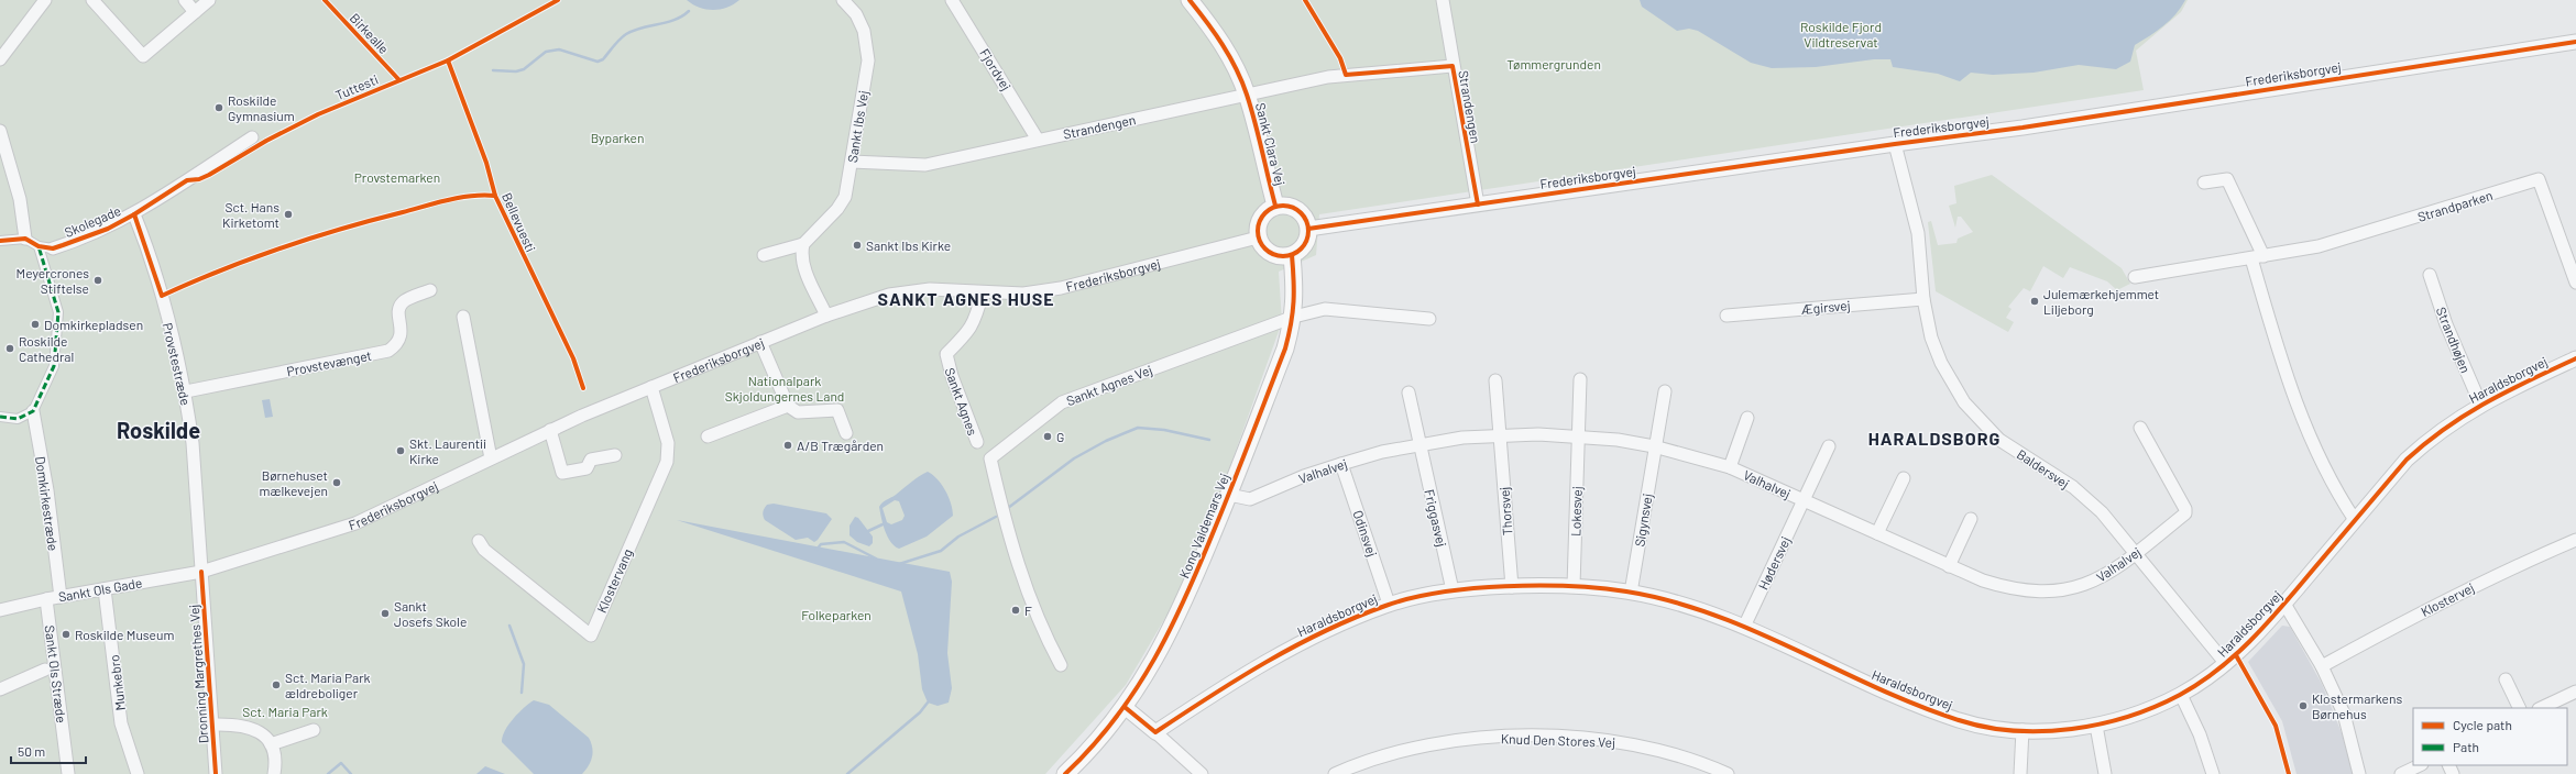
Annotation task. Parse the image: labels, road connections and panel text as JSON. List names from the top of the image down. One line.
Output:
{"streets":{"main road":["Sankt Clara Vej","Kong Valdemars Vej"],"street":["Fjordvej","Frederiksborgvej","Strandengen","Sankt Ibs Vej","Strandparken","Skolegade","Ægirsvej","Strandhøjen","Provstevænget","Provstestræde","Haraldsborgvej","Sankt Agnes Vej","Sankt Agnes","Baldersvej","Valhalvej","Domkirkestræde","Thorsvej","Lokesvej","Friggasvej","Sigynsvej","Odinsvej","Hødersvej","Klostervang","Sankt Ols Gade","Klostervej","Sankt Ols Stræde","Dronning Margrethes Vej","Munkebro","Knud Den Stores Vej"],"cycle path":["Birkealle","Tuttesti","Bellevuesti"]},"crossings":[["Fjordvej","Strandengen"],["Frederiksborgvej","Strandengen"],["Frederiksborgvej","Sankt Clara Vej"],["Frederiksborgvej","Provstestræde"],["Frederiksborgvej","Sankt Agnes"],["Frederiksborgvej","Baldersvej"],["Frederiksborgvej","Kong Valdemars Vej"],["Frederiksborgvej","Klostervang"],["Frederiksborgvej","Sankt Ols Gade"],["Frederiksborgvej","Dronning Margrethes Vej"],["Strandengen","Sankt Ibs Vej"],["Strandengen","Sankt Clara Vej"],["Sankt Clara Vej","Kong Valdemars Vej"],["Skolegade","Provstestræde"],["Ægirsvej","Baldersvej"],["Strandhøjen","Haraldsborgvej"],["Provstevænget","Provstestræde"],["Provstestræde","Sankt Ols Gade"],["Provstestræde","Dronning Margrethes Vej"],["Haraldsborgvej","Baldersvej"],["Haraldsborgvej","Thorsvej"],["Haraldsborgvej","Lokesvej"],["Haraldsborgvej","Friggasvej"],["Haraldsborgvej","Sigynsvej"],["Haraldsborgvej","Odinsvej"],["Haraldsborgvej","Hødersvej"],["Haraldsborgvej","Klostervej"],["Sankt Agnes Vej","Kong Valdemars Vej"],["Baldersvej","Valhalvej"],["Valhalvej","Thorsvej"],["Valhalvej","Lokesvej"],["Valhalvej","Friggasvej"],["Valhalvej","Sigynsvej"],["Valhalvej","Kong Valdemars Vej"],["Valhalvej","Odinsvej"],["Valhalvej","Hødersvej"],["Domkirkestræde","Sankt Ols Gade"],["Sankt Ols Gade","Sankt Ols Stræde"],["Sankt Ols Gade","Dronning Margrethes Vej"],["Sankt Ols Gade","Munkebro"]],"districts":["SANKT AGNES HUSE","Roskilde","HARALDSBORG"],"parks":["Roskilde Fjord Vildtreservat","Tømmergrunden","Byparken","Provstemarken","Nationalpark Skjoldungernes Land","Folkeparken","Sct. Maria Park"],"places":["Roskilde Gymnasium","Sct. Hans Kirketomt","Sankt Ibs Kirke","Meyercrones Stiftelse","Julemærkehjemmet Liljeborg","Domkirkepladsen","Roskilde Cathedral","G","A/B Trægården","Skt. Laurentii Kirke","Børnehuset mælkevejen","F","Sankt Josefs Skole","Roskilde Museum","Sct. Maria Park ældreboliger","Klostermarkens Børnehus"],"legend":["Cycle path","Path"],"scale_bar":"50 m"}
